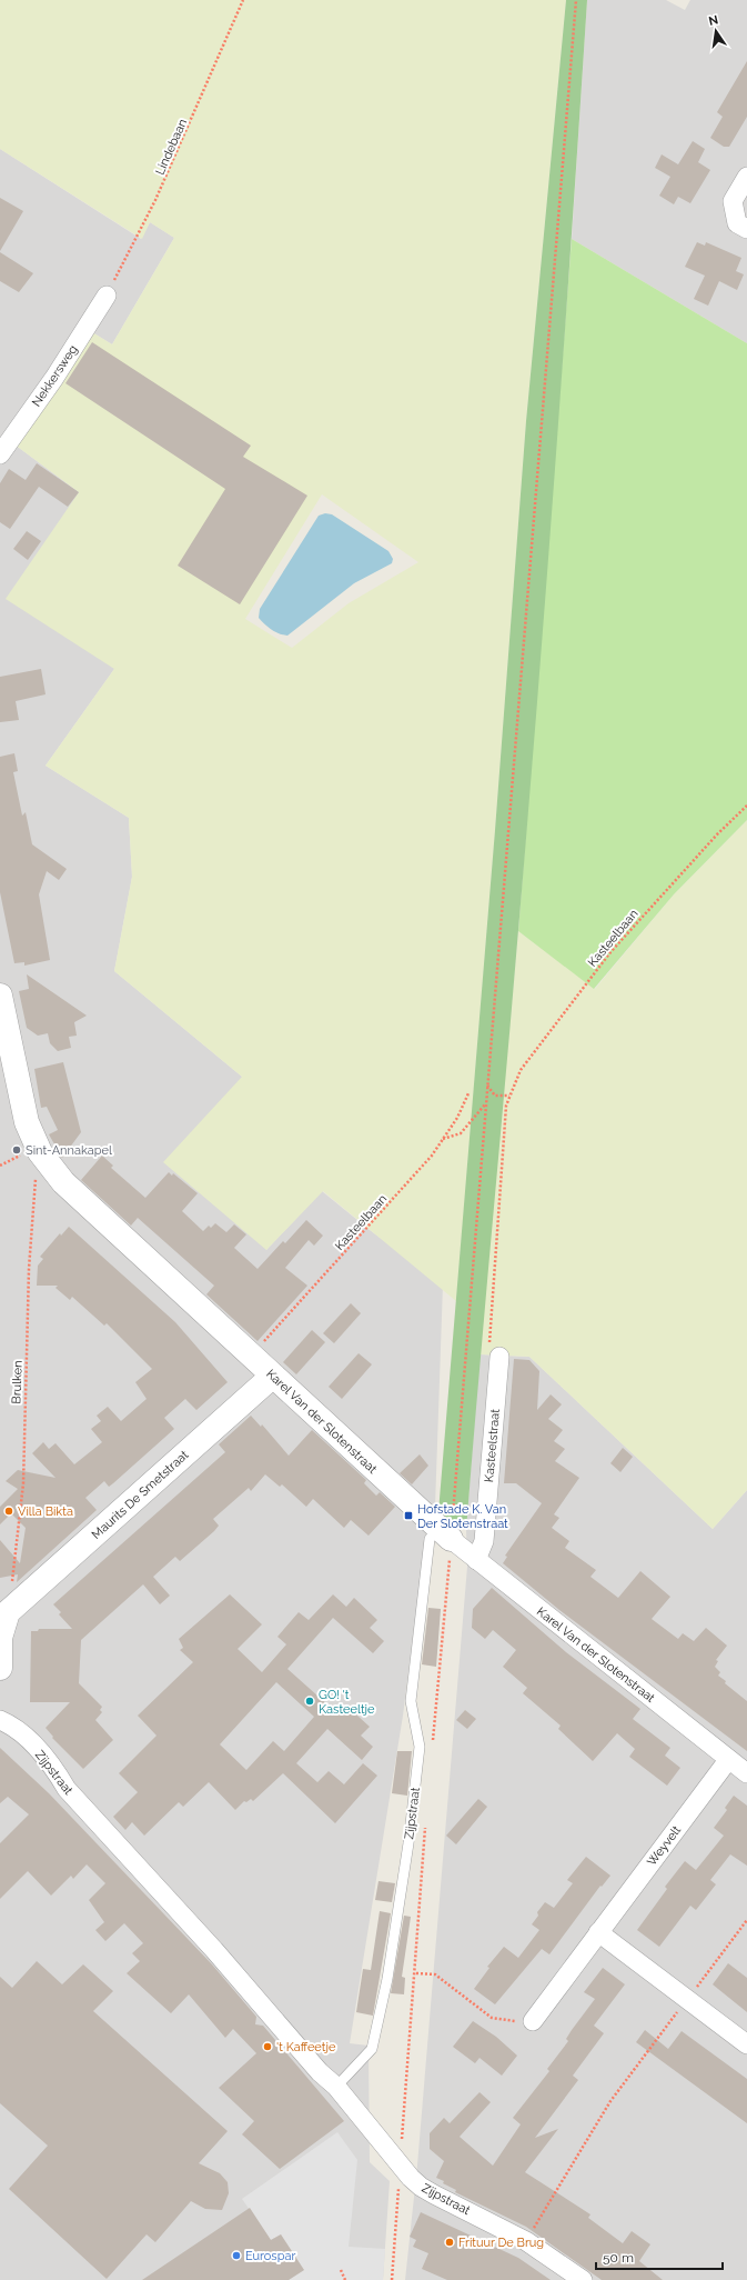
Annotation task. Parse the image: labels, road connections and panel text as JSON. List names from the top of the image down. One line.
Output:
{"streets":{"street":["Nekkersweg","Karel Van der Slotenstraat","Kasteelstraat","Maurits De Smetstraat","Zijpstraat","Weyvelt"],"path":["Lindebaan","Kasteelbaan","Brulken"]},"crossings":[["Lindebaan","Nekkersweg"],["Kasteelbaan","Karel Van der Slotenstraat"],["Kasteelbaan","Kasteelstraat"],["Brulken","Karel Van der Slotenstraat"],["Brulken","Maurits De Smetstraat"],["Karel Van der Slotenstraat","Kasteelstraat"],["Karel Van der Slotenstraat","Maurits De Smetstraat"],["Karel Van der Slotenstraat","Zijpstraat"],["Karel Van der Slotenstraat","Weyvelt"]],"places":{"other":["Sint-Annakapel","Villa Bikta","GO! 't Kasteeltje","'t Kaffeetje","Frituur De Brug","Eurospar"],"transit":["Hofstade K. Van Der Slotenstraat"]},"scale_bar":"50 m","north":"top"}
